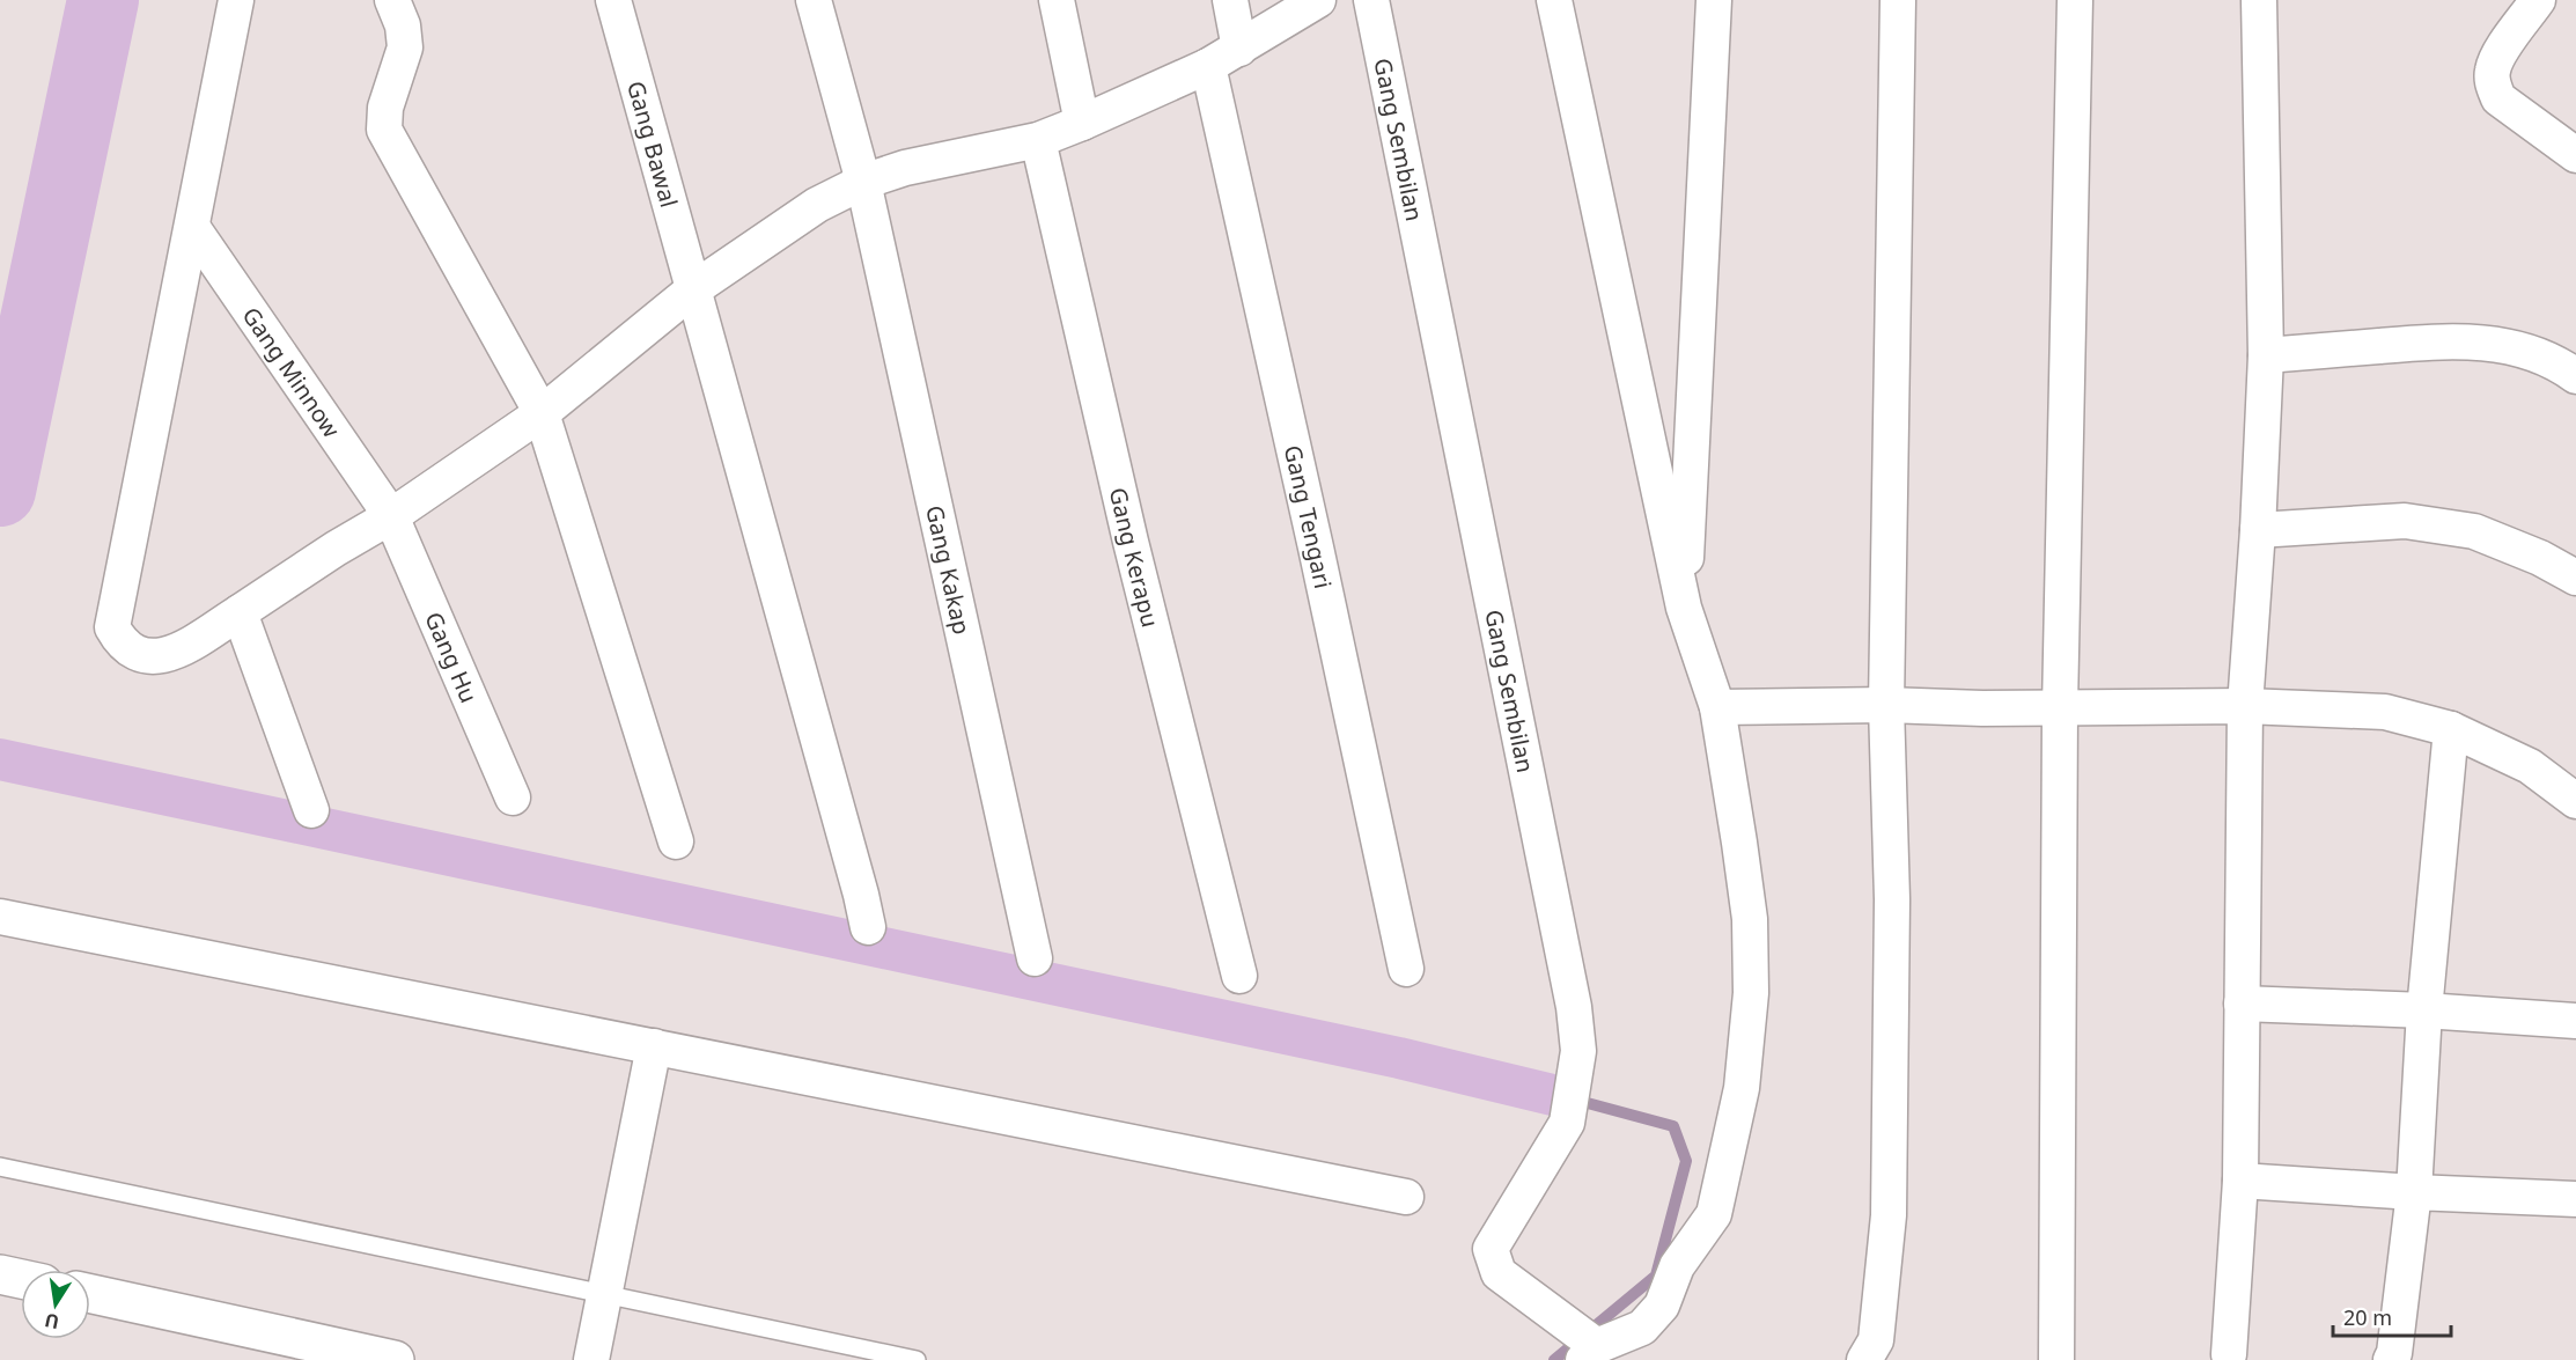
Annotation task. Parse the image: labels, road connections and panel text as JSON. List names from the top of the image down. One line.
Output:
{"streets":{"street":["Gang Sembilan","Gang Bawal","Gang Minnow","Gang Tengari","Gang Kerapu","Gang Kakap","Gang Hu"]},"crossings":[["Gang Minnow","Gang Hu"]],"scale_bar":"20 m","north":"bottom"}
